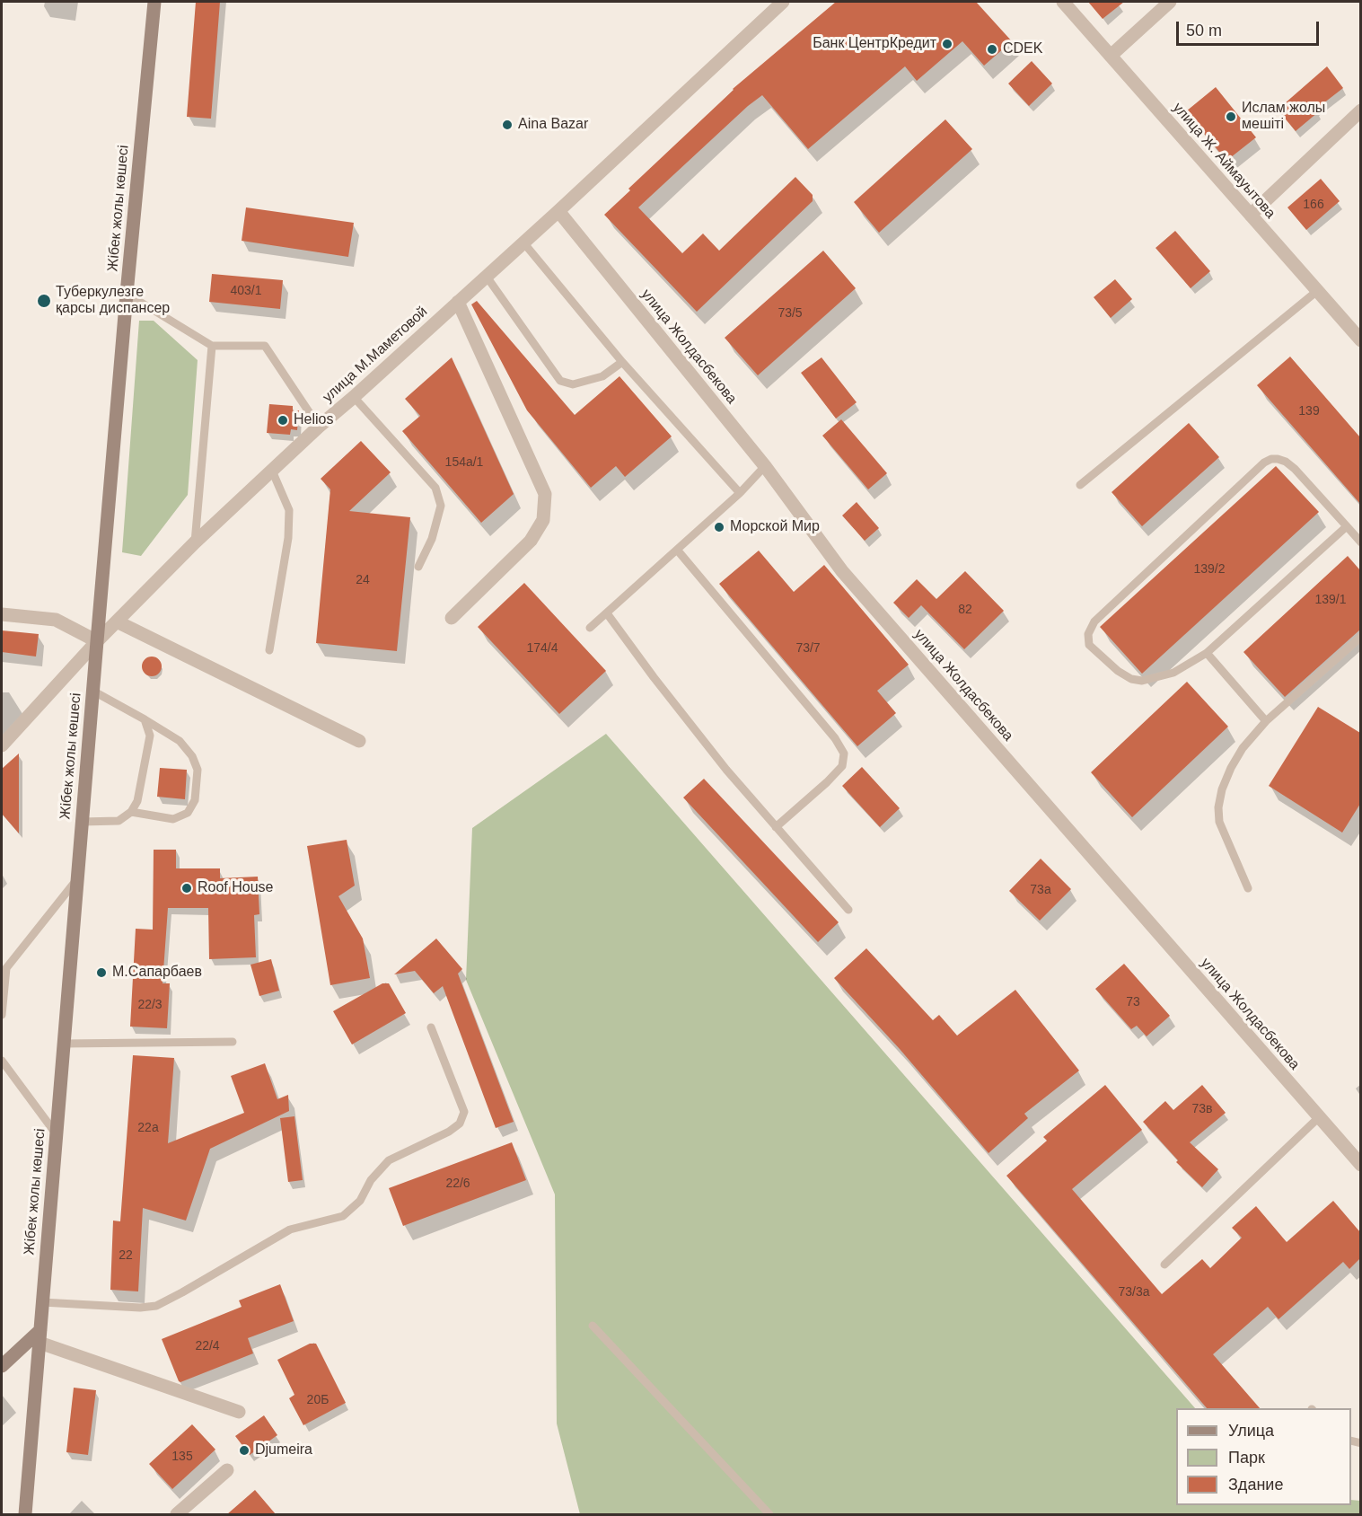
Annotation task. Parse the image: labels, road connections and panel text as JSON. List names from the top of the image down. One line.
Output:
{"streets":{"main road":["Жібек жолы көшесі"],"street":["улица Ж. Аймауытова","улица Жолдасбекова","улица М.Маметовой"]},"crossings":[["Жібек жолы көшесі","улица М.Маметовой"],["улица Жолдасбекова","улица М.Маметовой"]],"places":["Банк ЦентрКредит","CDEK","Ислам жолы мешіті","Aina Bazar","Туберкулезге қарсы диспансер","Helios","Морской Мир","Roof House","М.Сапарбаев","Djumeira"],"house_numbers":["166","403/1","73/5","139","154а/1","139/2","24","139/1","82","174/4","73/7","73а","73","22/3","73в","22а","22/6","22","73/3а","22/4","20Б","135"],"legend":["Улица","Парк","Здание"],"scale_bar":"50 m"}
